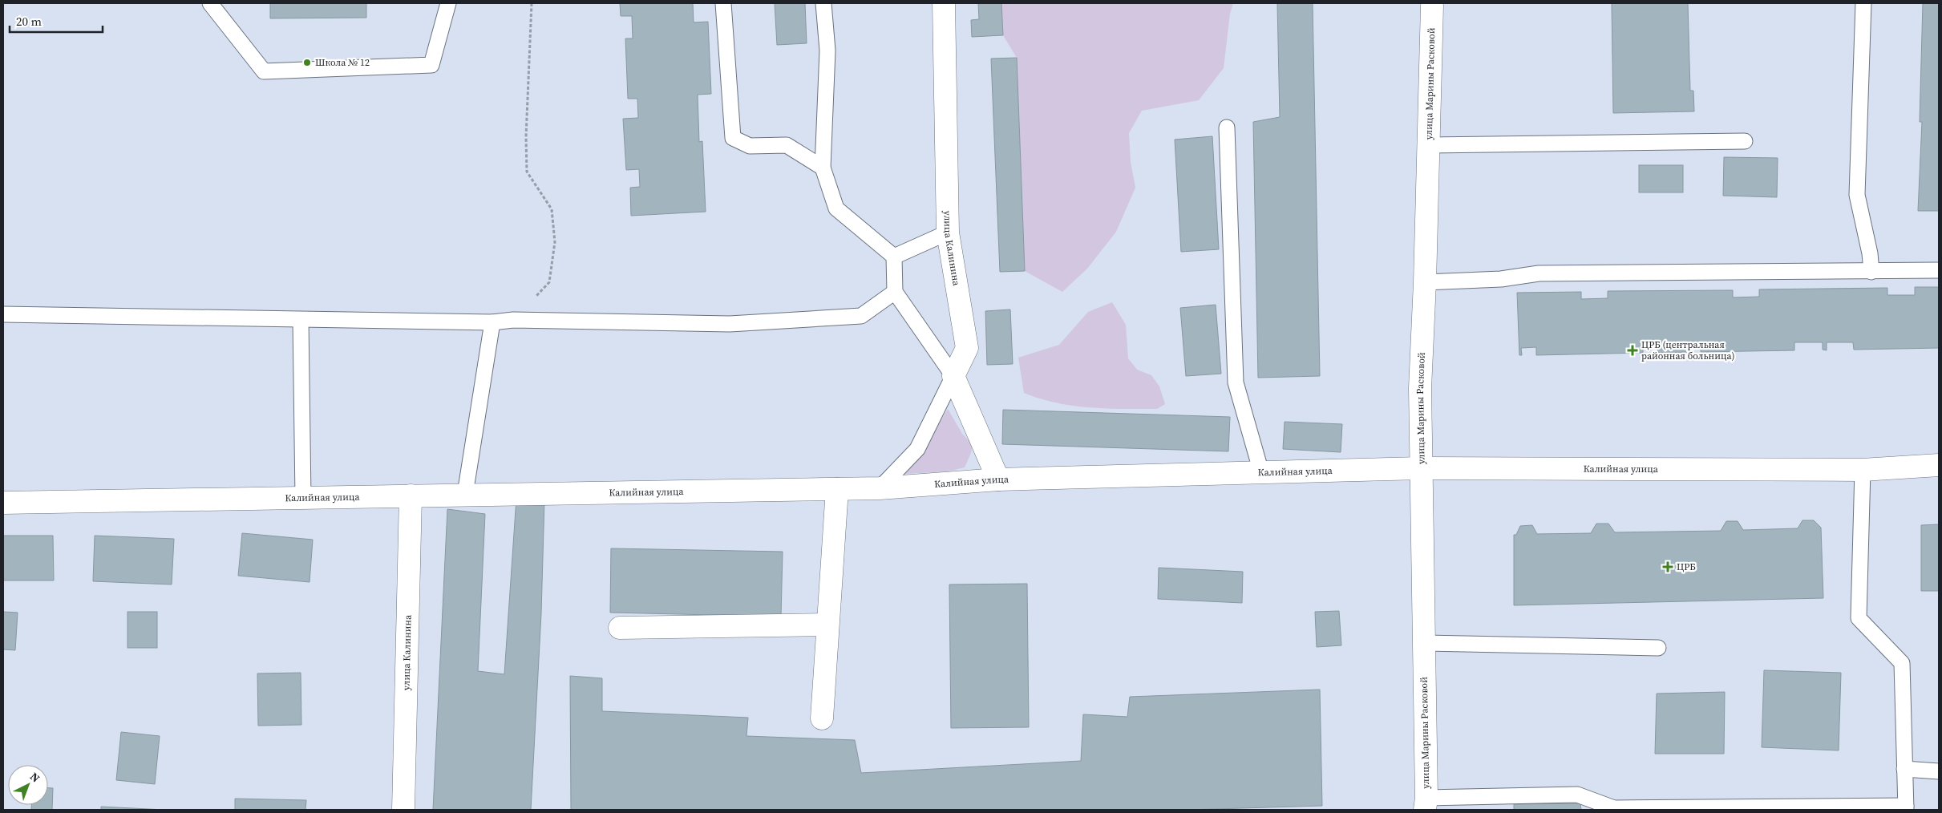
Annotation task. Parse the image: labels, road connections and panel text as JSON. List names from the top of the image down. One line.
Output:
{"streets":{"street":["улица Марины Расковой","улица Калинина","Калийная улица"]},"crossings":[["улица Марины Расковой","Калийная улица"],["улица Калинина","Калийная улица"]],"places":{"other":["Школа № 12"],"health":["ЦРБ (центральная районная больница)","ЦРБ"]},"scale_bar":"20 m","north":"top right"}
